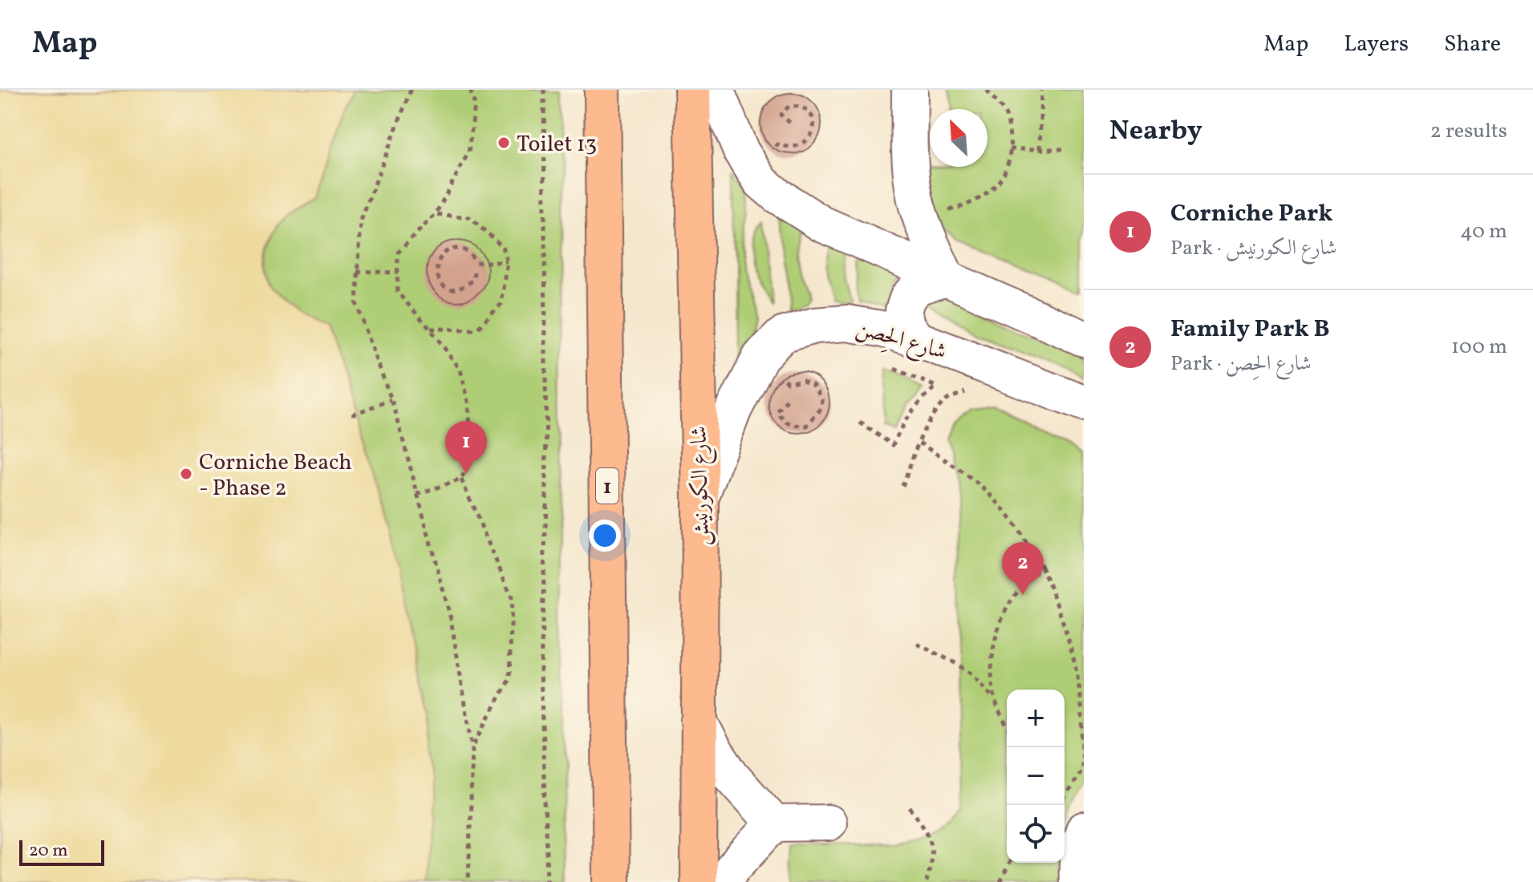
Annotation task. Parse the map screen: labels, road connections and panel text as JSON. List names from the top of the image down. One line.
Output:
{"streets":{"highway":["1","شارع الكورنيش"],"street":["شارع الحِصن"]},"crossings":[["شارع الحِصن","شارع الكورنيش"]],"places":["Toilet 13","Corniche Beach - Phase 2"],"scale_bar":"20 m","north":"top left","page":{"header":"Map","nav":["Map","Layers","Share"],"heading":["Nearby","2 results"],"list":[{"mark":"1","name":"Corniche Park","note":"Park · شارع الكورنيش","value":"40 m"},{"mark":"2","name":"Family Park B","note":"Park · شارع الحِصن","value":"100 m"}],"pins":["1","2"],"map_buttons":["+","−"],"scale":"20 m"}}
